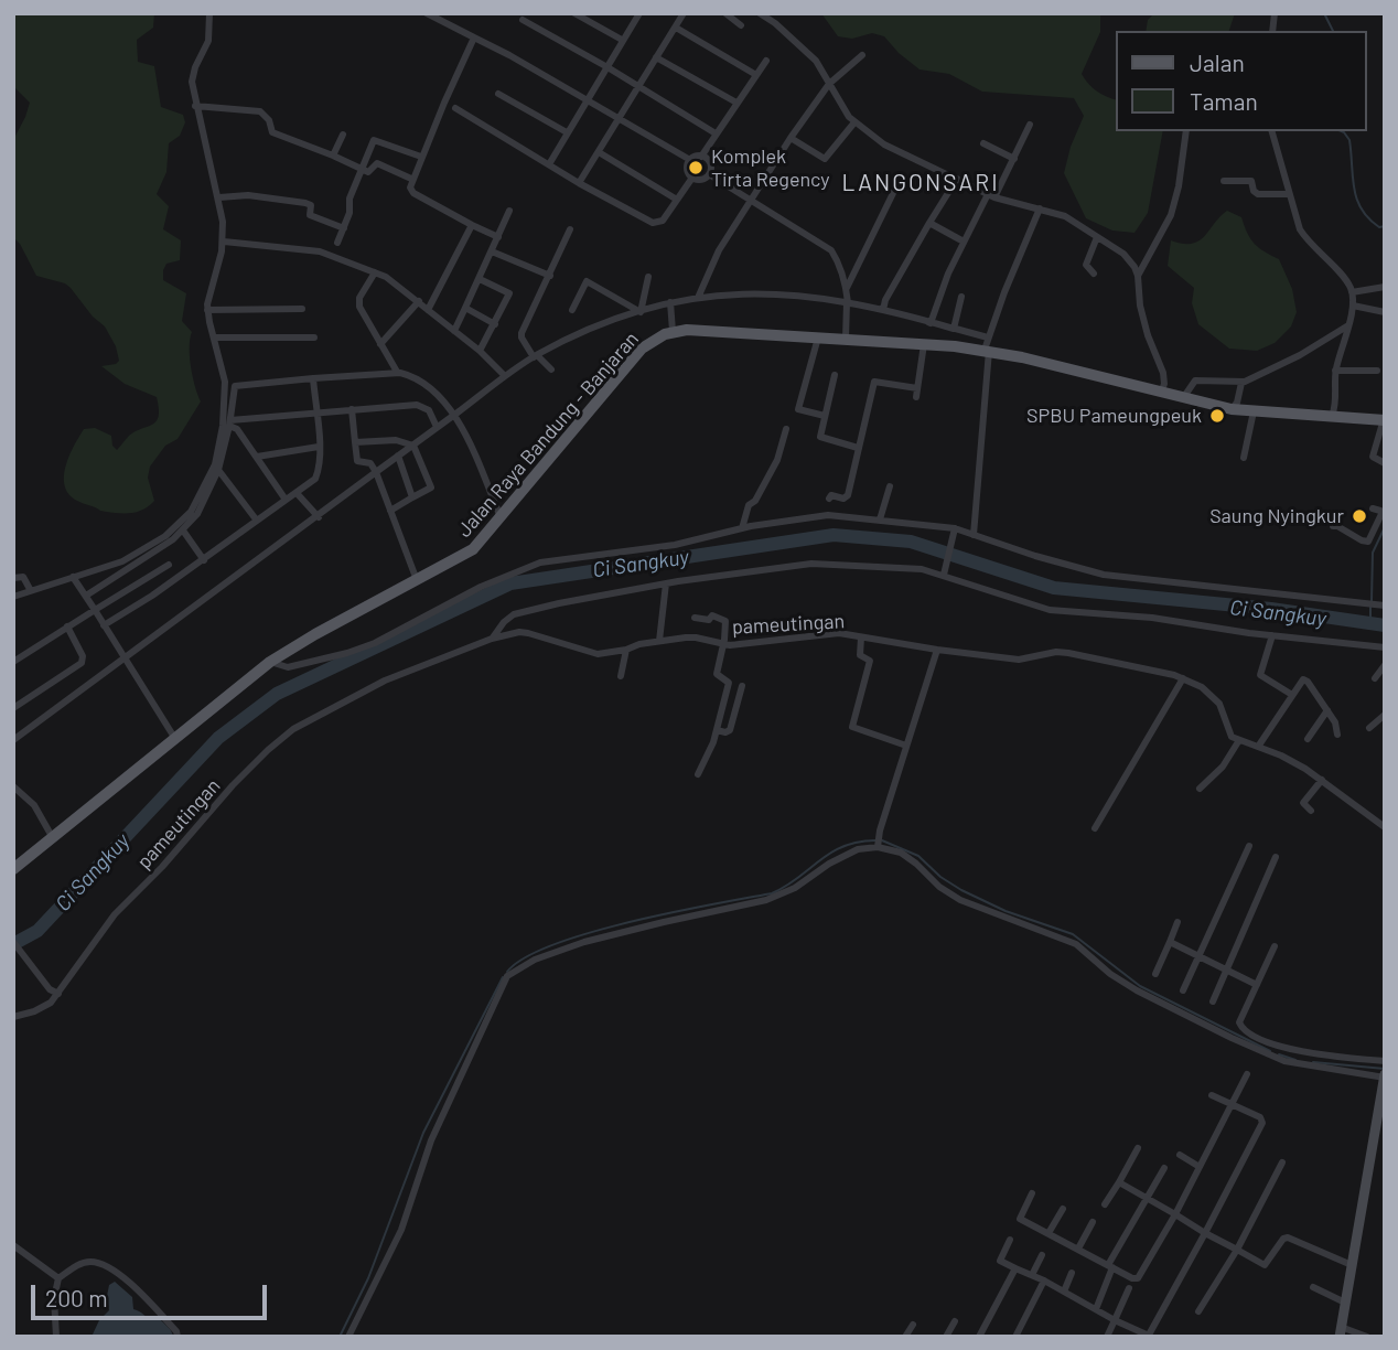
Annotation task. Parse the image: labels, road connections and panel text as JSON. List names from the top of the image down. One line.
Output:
{"streets":{"main road":["Jalan Raya Bandung - Banjaran"],"street":["pameutingan"]},"districts":["LANGONSARI"],"water":["Ci Sangkuy"],"places":["Komplek Tirta Regency","SPBU Pameungpeuk","Saung Nyingkur"],"legend":["Jalan","Taman"],"scale_bar":"200 m"}
